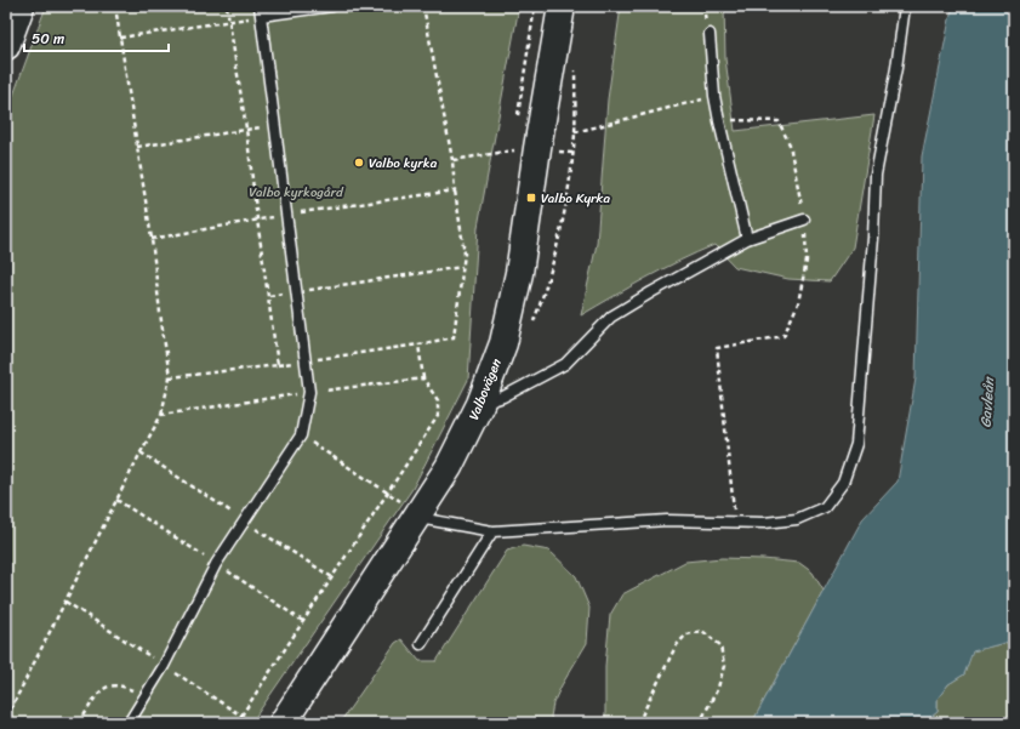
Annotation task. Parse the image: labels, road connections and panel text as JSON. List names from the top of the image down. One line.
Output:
{"streets":{"main road":["Valbovägen"]},"water":["Gavleån"],"parks":["Valbo kyrkogård"],"places":{"other":["Valbo kyrka"],"transit":["Valbo Kyrka"]},"scale_bar":"50 m"}
